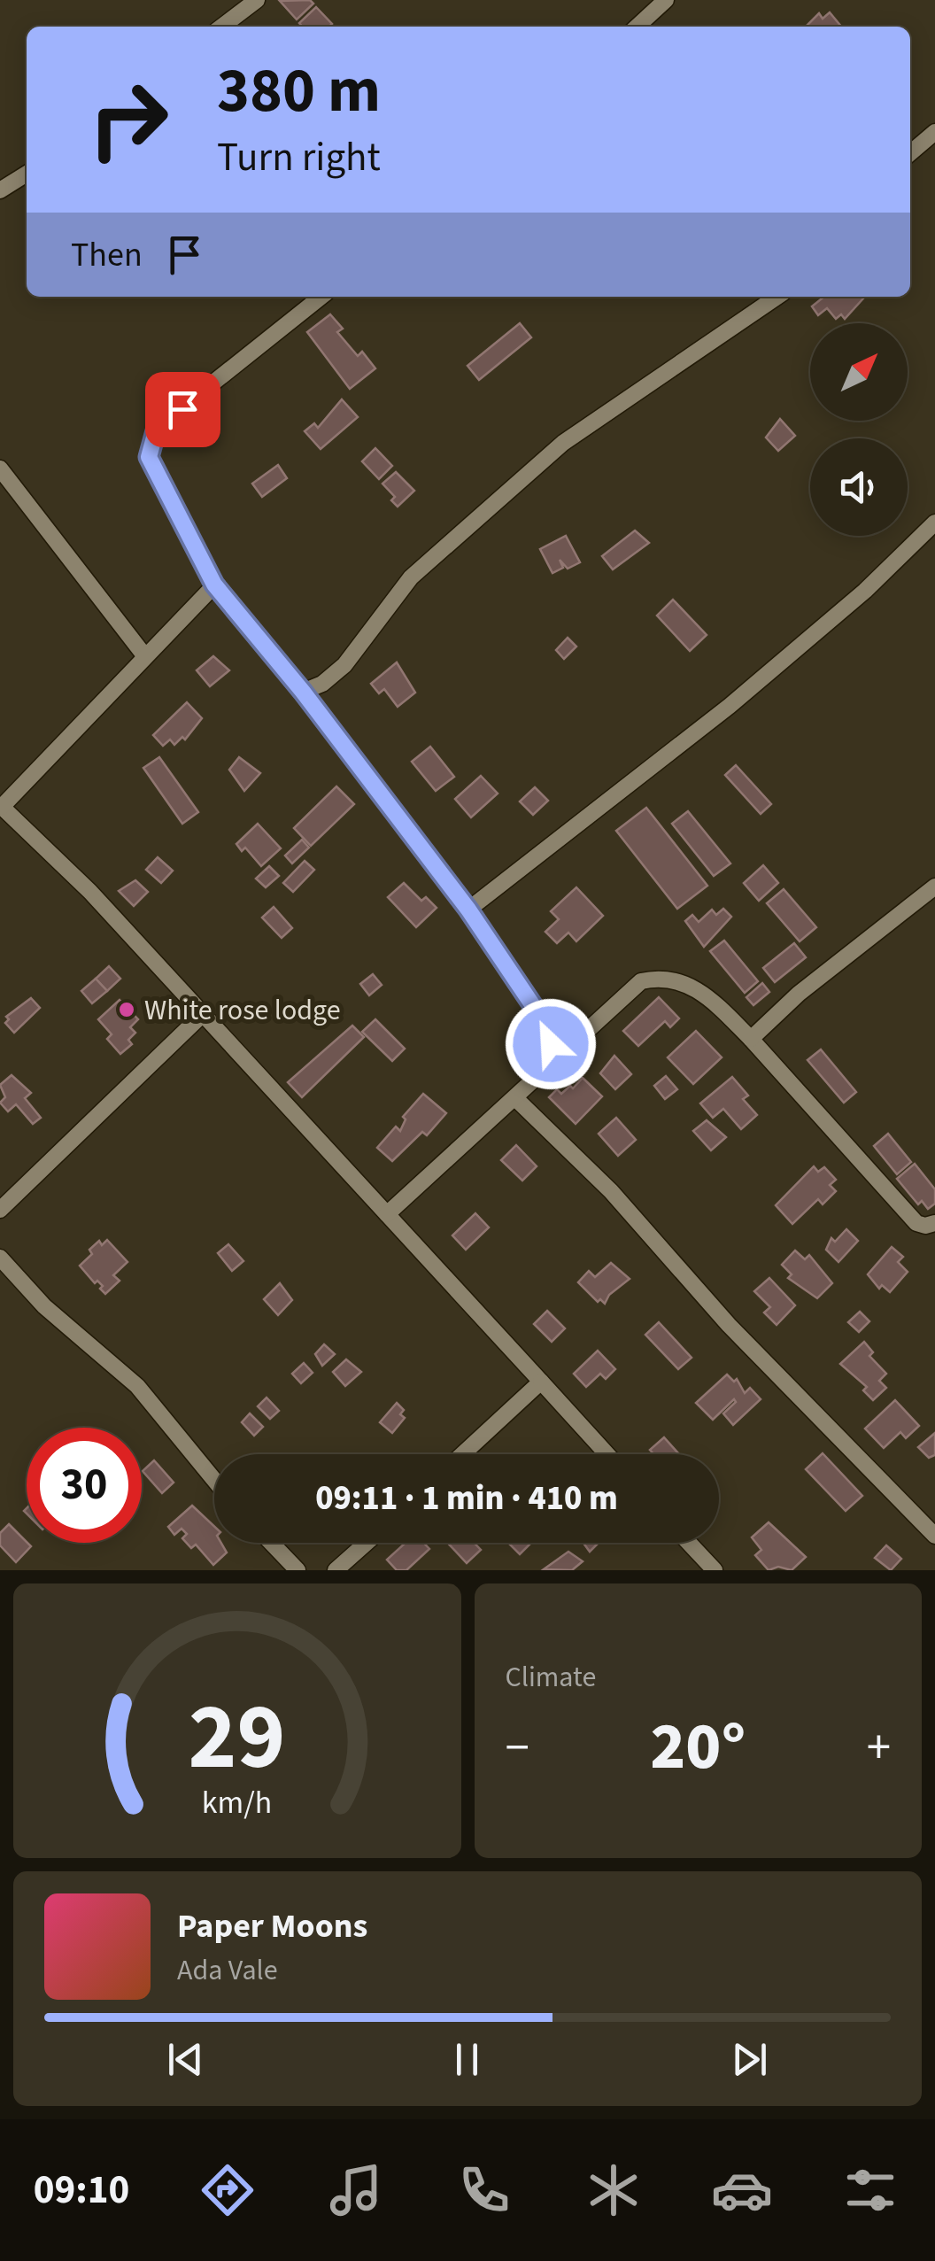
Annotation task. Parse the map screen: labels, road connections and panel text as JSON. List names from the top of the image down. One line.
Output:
{"places":["White rose lodge"],"north":"top right","page":{"turn":["380 m","Turn right"],"then":"Then","limit":"30","trip":"09:11 · 1 min · 410 m","tile":"Climate","heat":["−","20°","+"],"song":["Paper Moons","Ada Vale"],"tabs":"09:10","gauge":["29","km/h"]}}
